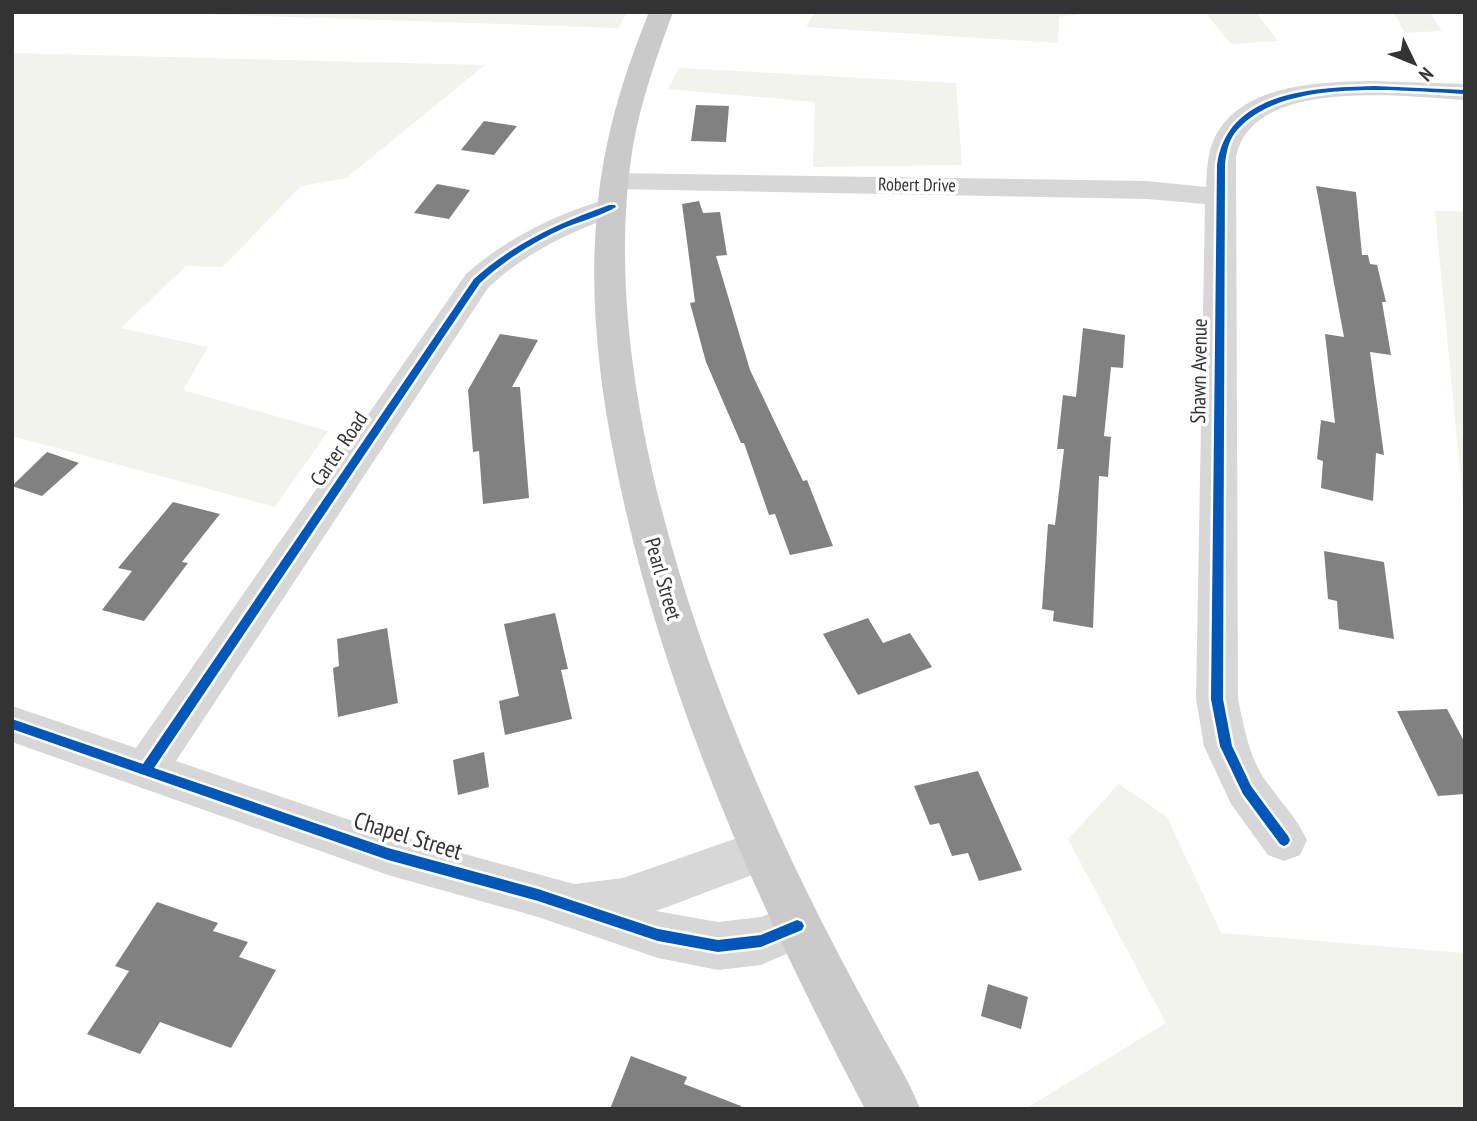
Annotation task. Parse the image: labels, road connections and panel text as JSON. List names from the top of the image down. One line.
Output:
{"streets":{"main road":["Pearl Street"],"street":["Robert Drive","Shawn Avenue","Carter Road","Chapel Street"]},"crossings":[["Robert Drive","Shawn Avenue"],["Robert Drive","Carter Road"],["Robert Drive","Pearl Street"],["Carter Road","Pearl Street"],["Carter Road","Chapel Street"],["Pearl Street","Chapel Street"]],"north":"bottom right"}
